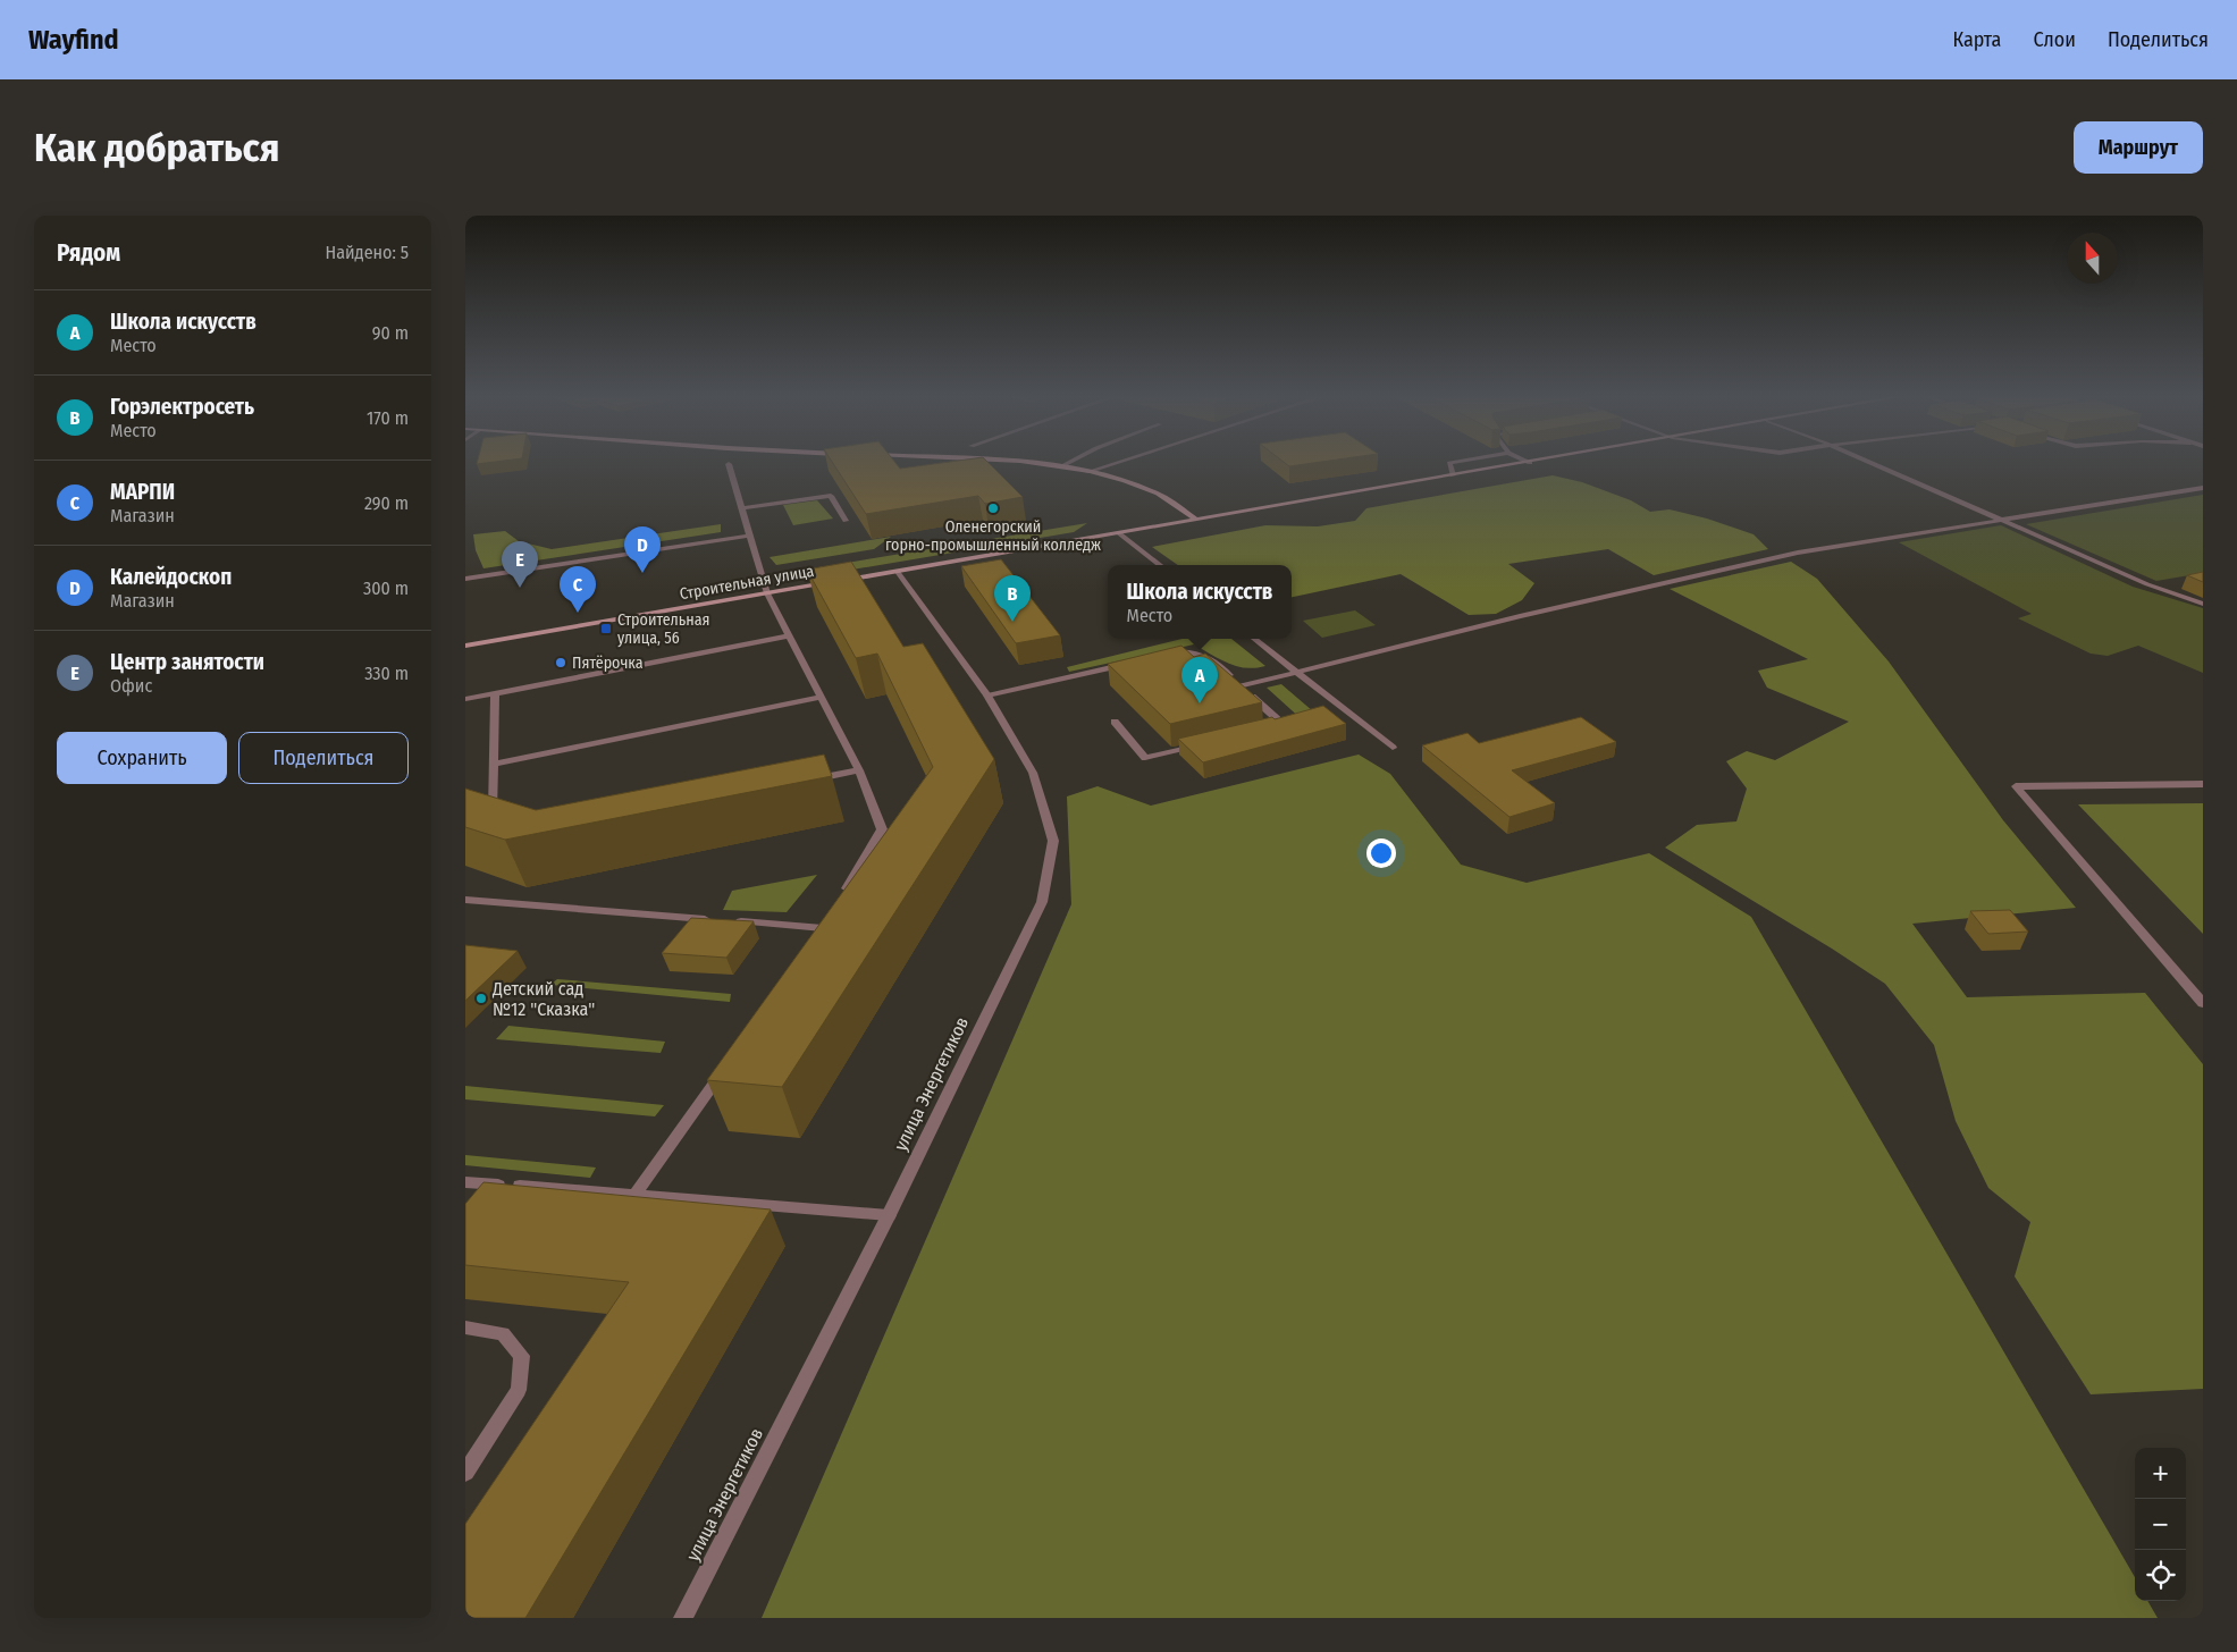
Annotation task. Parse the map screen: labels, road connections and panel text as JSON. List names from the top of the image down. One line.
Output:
{"streets":{"street":["Строительная улица","улица Энергетиков"]},"crossings":[["Строительная улица","улица Энергетиков"]],"places":{"other":["Оленегорский горно-промышленный колледж","Пятёрочка","Детский сад №12 \"Сказка\""],"transit":["Строительная улица, 56"]},"north":"top","page":{"header":"Wayfind","nav":["Карта","Слои","Поделиться"],"buttons":["Маршрут",["Сохранить","Поделиться"]],"title":"Как добраться","heading":["Рядом","Найдено: 5"],"list":[{"mark":"A","name":"Школа искусств","note":"Место","value":"90 m"},{"mark":"B","name":"Горэлектросеть","note":"Место","value":"170 m"},{"mark":"C","name":"МАРПИ","note":"Магазин","value":"290 m"},{"mark":"D","name":"Калейдоскоп","note":"Магазин","value":"300 m"},{"mark":"E","name":"Центр занятости","note":"Офис","value":"330 m"}],"pins":["D","E","C","B","A"],"popup":["Школа искусств","Место"],"map_buttons":["+","−"]}}
